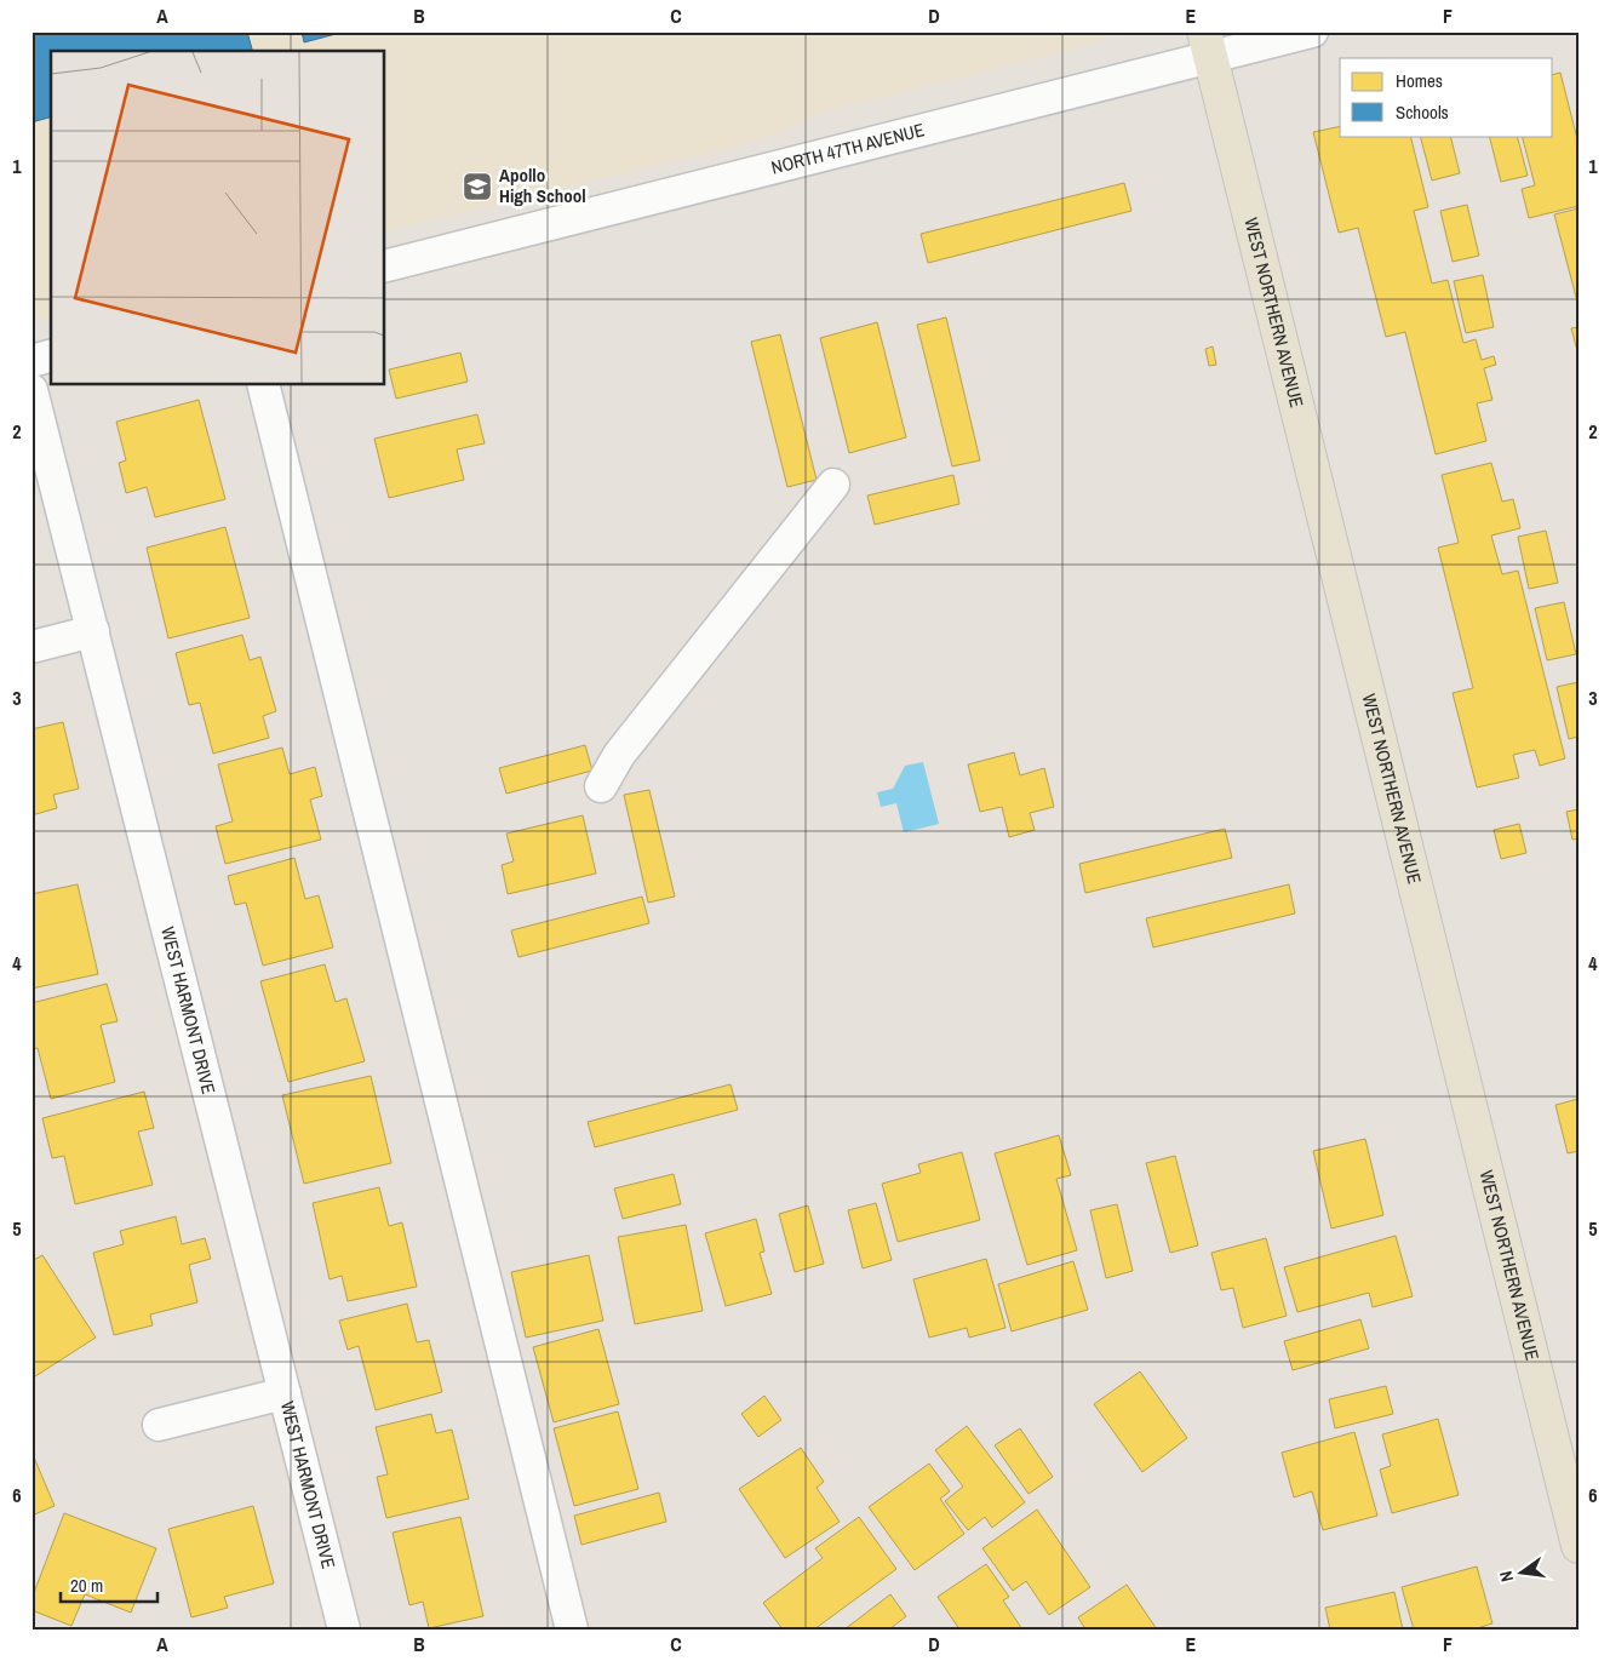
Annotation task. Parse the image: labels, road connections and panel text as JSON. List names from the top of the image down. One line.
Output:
{"streets":{"main road":["WEST NORTHERN AVENUE"],"street":["NORTH 47TH AVENUE","WEST HARMONT DRIVE"]},"crossings":[["NORTH 47TH AVENUE","WEST NORTHERN AVENUE"]],"places":{"school or university":["Apollo High School"]},"legend":["Homes","Schools"],"scale_bar":"20 m","north":"left","grid":{"columns":["A","B","C","D","E","F"],"rows":["1","2","3","4","5","6"]}}
